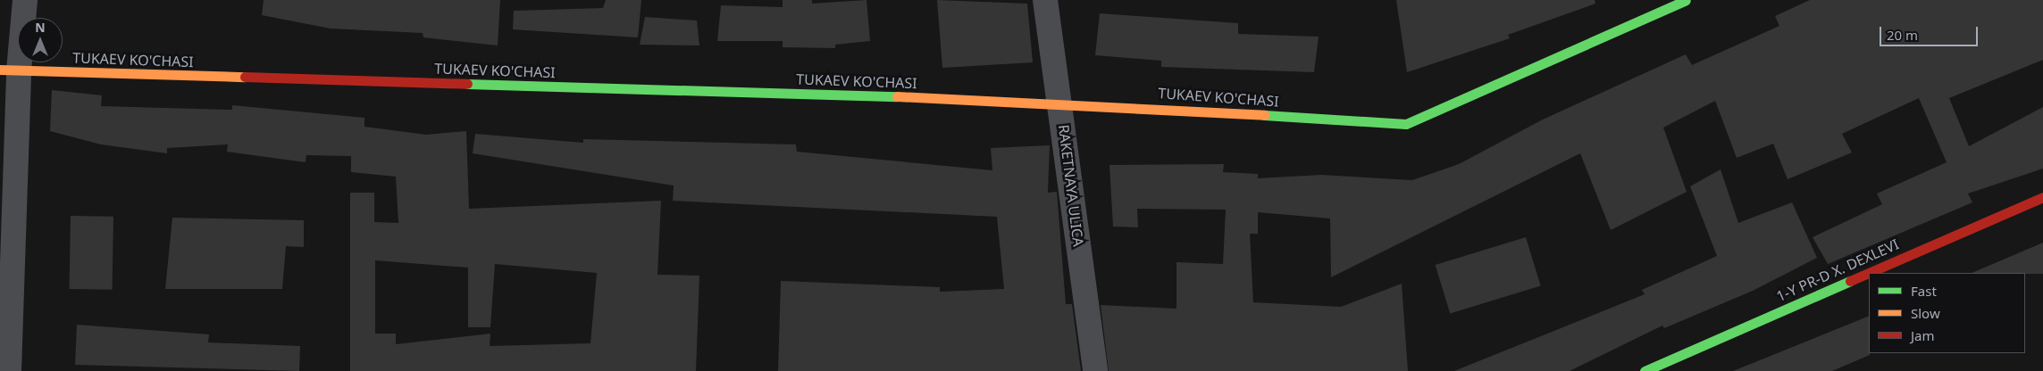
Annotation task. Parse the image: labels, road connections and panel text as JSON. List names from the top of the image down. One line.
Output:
{"streets":{"street":["TUKAEV KO'CHASI","RAKETNAYA ULICA","1-Y PR-D X. DEXLEVI"]},"crossings":[["TUKAEV KO'CHASI","RAKETNAYA ULICA"]],"legend":["Fast","Slow","Jam"],"scale_bar":"20 m","north":"top"}
